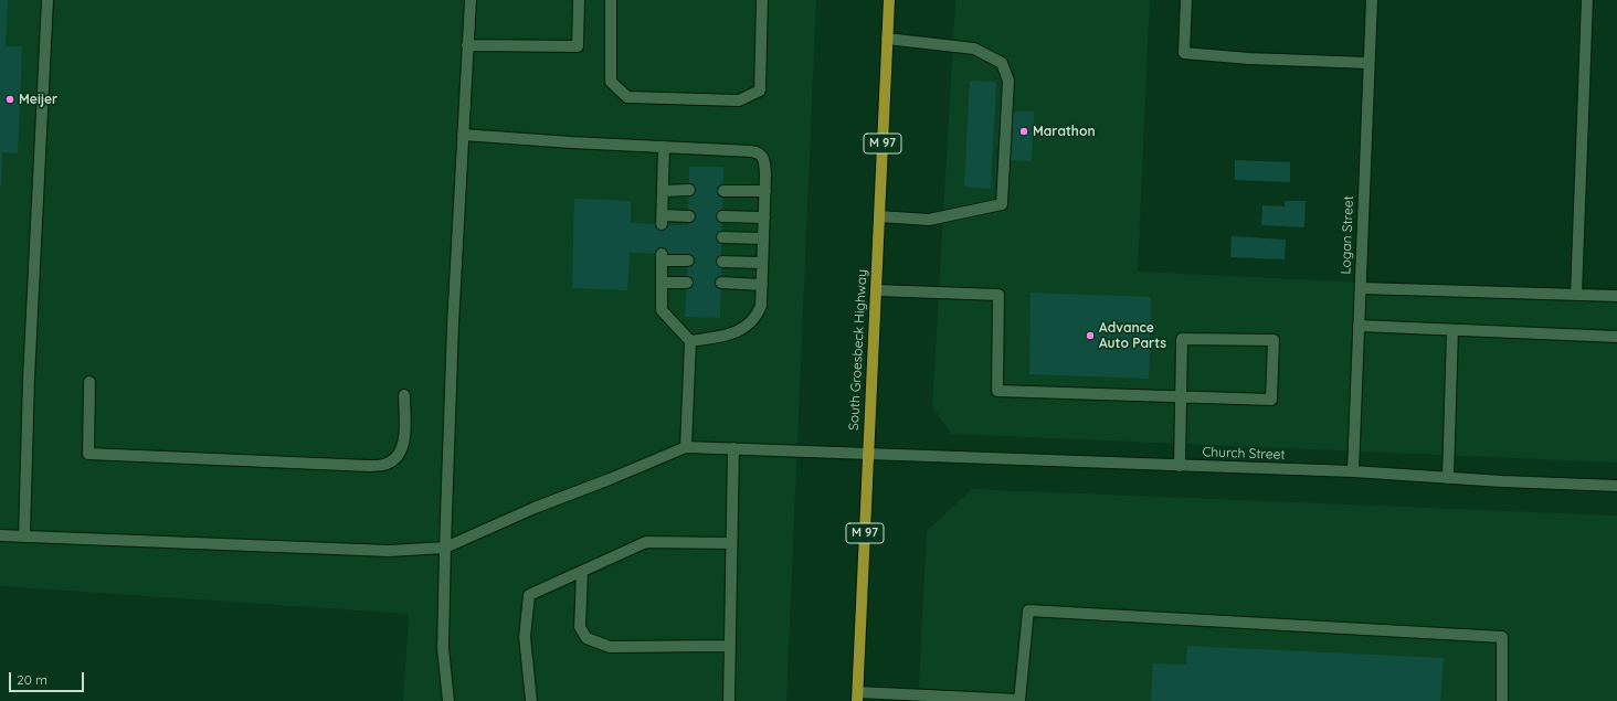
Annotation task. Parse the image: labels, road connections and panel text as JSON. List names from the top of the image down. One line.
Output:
{"streets":{"main road":["M 97","South Groesbeck Highway"],"street":["Logan Street","Church Street"]},"crossings":[["Logan Street","Church Street"],["South Groesbeck Highway","Church Street"]],"places":["Meijer","Marathon","Advance Auto Parts"],"scale_bar":"20 m"}
